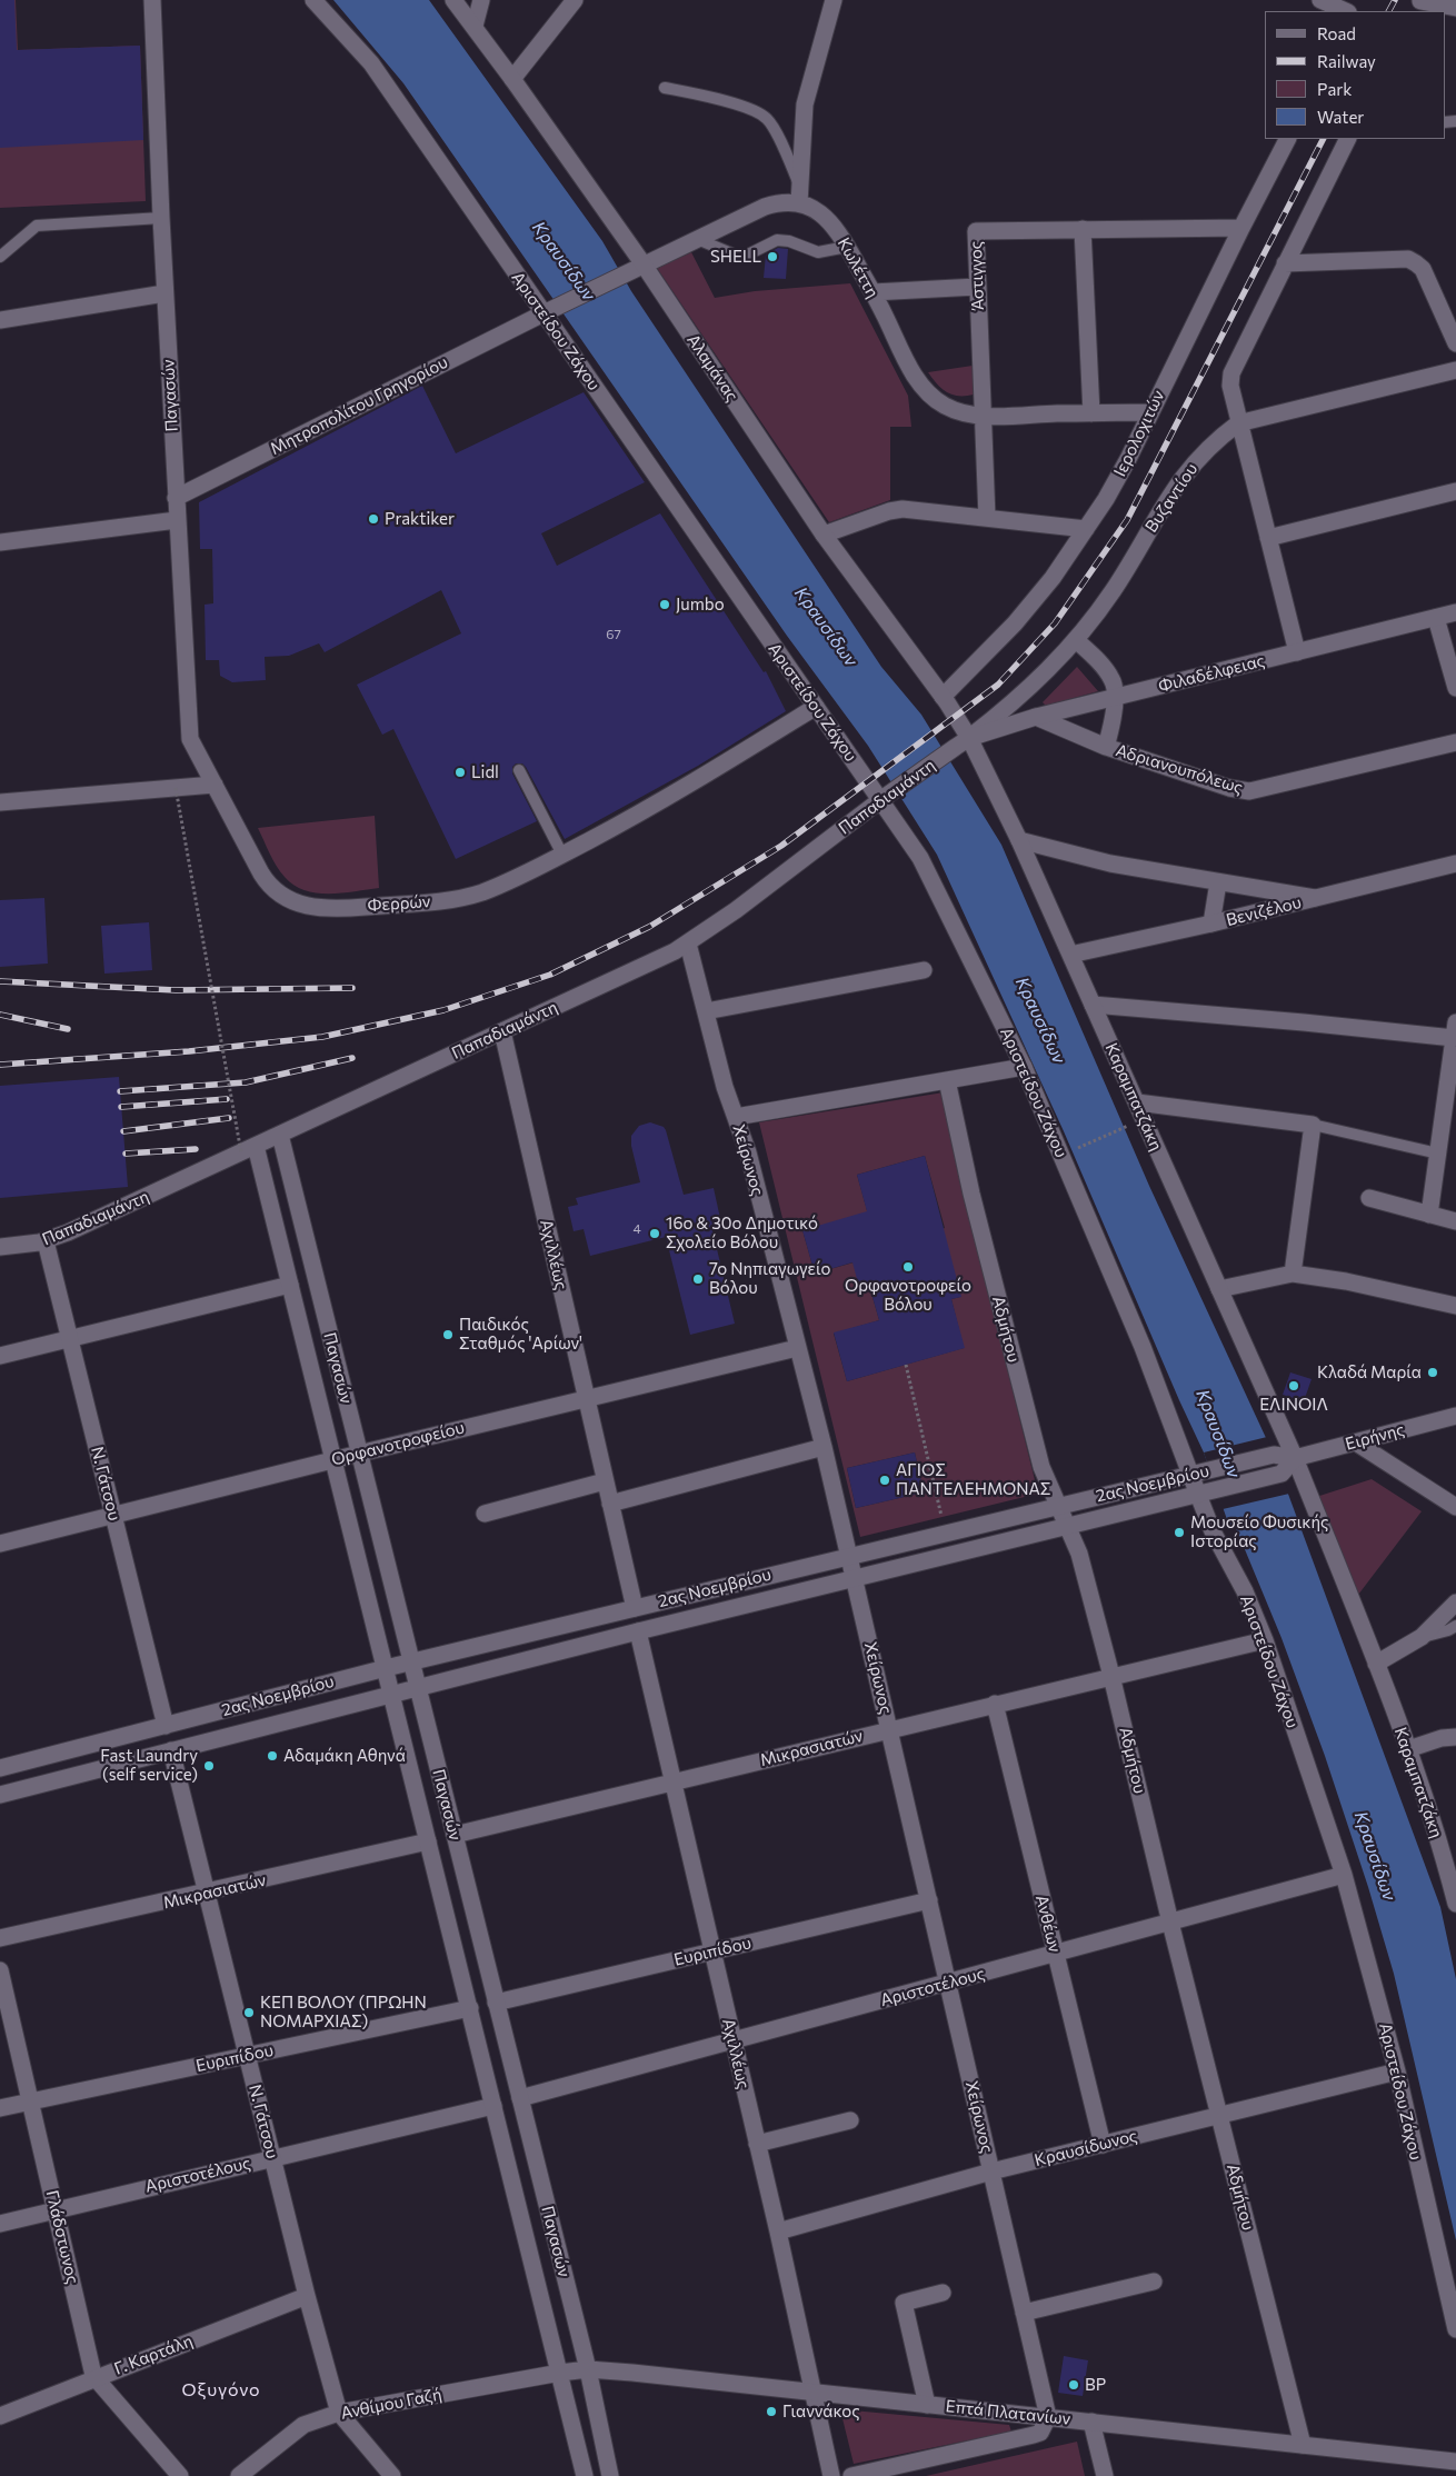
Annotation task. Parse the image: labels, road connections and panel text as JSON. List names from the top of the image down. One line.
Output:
{"streets":{"street":["Κωλέττη","Άστιγγος","Αριστείδου Ζάχου","Αλαμάνας","Παγασών","Μητροπολίτου Γρηγορίου","Ιερολοχιτών","Βυζαντίου","Φιλαδέλφειας","Αδριανουπόλεως","Παπαδιαμάντη","Φερρών","Βενιζέλου","Καραμπατζάκη","Χείρωνος","Αχιλλέως","Αδμήτου","Ειρήνης","Ορφανοτροφείου","Ν. Γάτσου","2ας Νοεμβρίου","Μικρασιατών","Ανθέων","Ευριπίδου","Αριστοτέλους","Κραυσίδωνος","Γλάδστωνος","Γ. Καρτάλη","Ανθίμου Γαζή","Επτά Πλατανίων"]},"crossings":[["Κωλέττη","Άστιγγος"],["Κωλέττη","Ιερολοχιτών"],["Άστιγγος","Ιερολοχιτών"],["Αριστείδου Ζάχου","Μητροπολίτου Γρηγορίου"],["Αριστείδου Ζάχου","Παπαδιαμάντη"],["Αριστείδου Ζάχου","Φερρών"],["Αριστείδου Ζάχου","2ας Νοεμβρίου"],["Αριστείδου Ζάχου","Μικρασιατών"],["Αριστείδου Ζάχου","Αριστοτέλους"],["Αριστείδου Ζάχου","Κραυσίδωνος"],["Αλαμάνας","Ιερολοχιτών"],["Αλαμάνας","Βυζαντίου"],["Αλαμάνας","Φιλαδέλφειας"],["Αλαμάνας","Παπαδιαμάντη"],["Αλαμάνας","Καραμπατζάκη"],["Παγασών","Μητροπολίτου Γρηγορίου"],["Παγασών","Παπαδιαμάντη"],["Παγασών","Φερρών"],["Παγασών","Ορφανοτροφείου"],["Παγασών","2ας Νοεμβρίου"],["Παγασών","Μικρασιατών"],["Παγασών","Ευριπίδου"],["Παγασών","Αριστοτέλους"],["Παγασών","Ανθίμου Γαζή"],["Παγασών","Επτά Πλατανίων"],["Βυζαντίου","Φιλαδέλφειας"],["Βυζαντίου","Παπαδιαμάντη"],["Βυζαντίου","Καραμπατζάκη"],["Φιλαδέλφειας","Αδριανουπόλεως"],["Φιλαδέλφειας","Παπαδιαμάντη"],["Φιλαδέλφειας","Καραμπατζάκη"],["Παπαδιαμάντη","Καραμπατζάκη"],["Παπαδιαμάντη","Χείρωνος"],["Παπαδιαμάντη","Αχιλλέως"],["Παπαδιαμάντη","Ν. Γάτσου"],["Βενιζέλου","Καραμπατζάκη"],["Καραμπατζάκη","Ειρήνης"],["Καραμπατζάκη","2ας Νοεμβρίου"],["Χείρωνος","Ορφανοτροφείου"],["Χείρωνος","2ας Νοεμβρίου"],["Χείρωνος","Μικρασιατών"],["Χείρωνος","Ευριπίδου"],["Χείρωνος","Αριστοτέλους"],["Χείρωνος","Κραυσίδωνος"],["Χείρωνος","Επτά Πλατανίων"],["Αχιλλέως","Ορφανοτροφείου"],["Αχιλλέως","2ας Νοεμβρίου"],["Αχιλλέως","Μικρασιατών"],["Αχιλλέως","Ευριπίδου"],["Αχιλλέως","Αριστοτέλους"],["Αχιλλέως","Κραυσίδωνος"],["Αχιλλέως","Επτά Πλατανίων"],["Αδμήτου","2ας Νοεμβρίου"],["Αδμήτου","Μικρασιατών"],["Αδμήτου","Αριστοτέλους"],["Αδμήτου","Κραυσίδωνος"],["Αδμήτου","Επτά Πλατανίων"],["Ειρήνης","2ας Νοεμβρίου"],["Ορφανοτροφείου","Ν. Γάτσου"],["Ν. Γάτσου","2ας Νοεμβρίου"],["Ν. Γάτσου","Μικρασιατών"],["Ν. Γάτσου","Ευριπίδου"],["Ν. Γάτσου","Αριστοτέλους"],["Ν. Γάτσου","Γ. Καρτάλη"],["Ν. Γάτσου","Ανθίμου Γαζή"],["Μικρασιατών","Ανθέων"],["Ανθέων","Αριστοτέλους"],["Ανθέων","Κραυσίδωνος"],["Ευριπίδου","Γλάδστωνος"],["Αριστοτέλους","Γλάδστωνος"],["Γλάδστωνος","Γ. Καρτάλη"],["Ανθίμου Γαζή","Επτά Πλατανίων"]],"districts":["Οξυγόνο"],"water":["Κραυσίδων"],"places":["SHELL","Praktiker","Jumbo","Lidl","16ο & 30ο Δημοτικό Σχολείο Βόλου","Ορφανοτροφείο Βόλου","7ο Νηπιαγωγείο Βόλου","Παιδικός Σταθμός 'Αρίων'","Κλαδά Μαρία","ΕΛΙΝΟΙΛ","ΑΓΙΟΣ ΠΑΝΤΕΛΕΗΜΟΝΑΣ","Μουσείο Φυσικής Ιστορίας","Αδαμάκη Αθηνά","Fast Laundry (self service)","ΚΕΠ ΒΟΛΟΥ (ΠΡΩΗΝ ΝΟΜΑΡΧΙΑΣ)","BP","Γιαννάκος"],"house_numbers":["67","4"],"legend":["Road","Railway","Park","Water"]}
